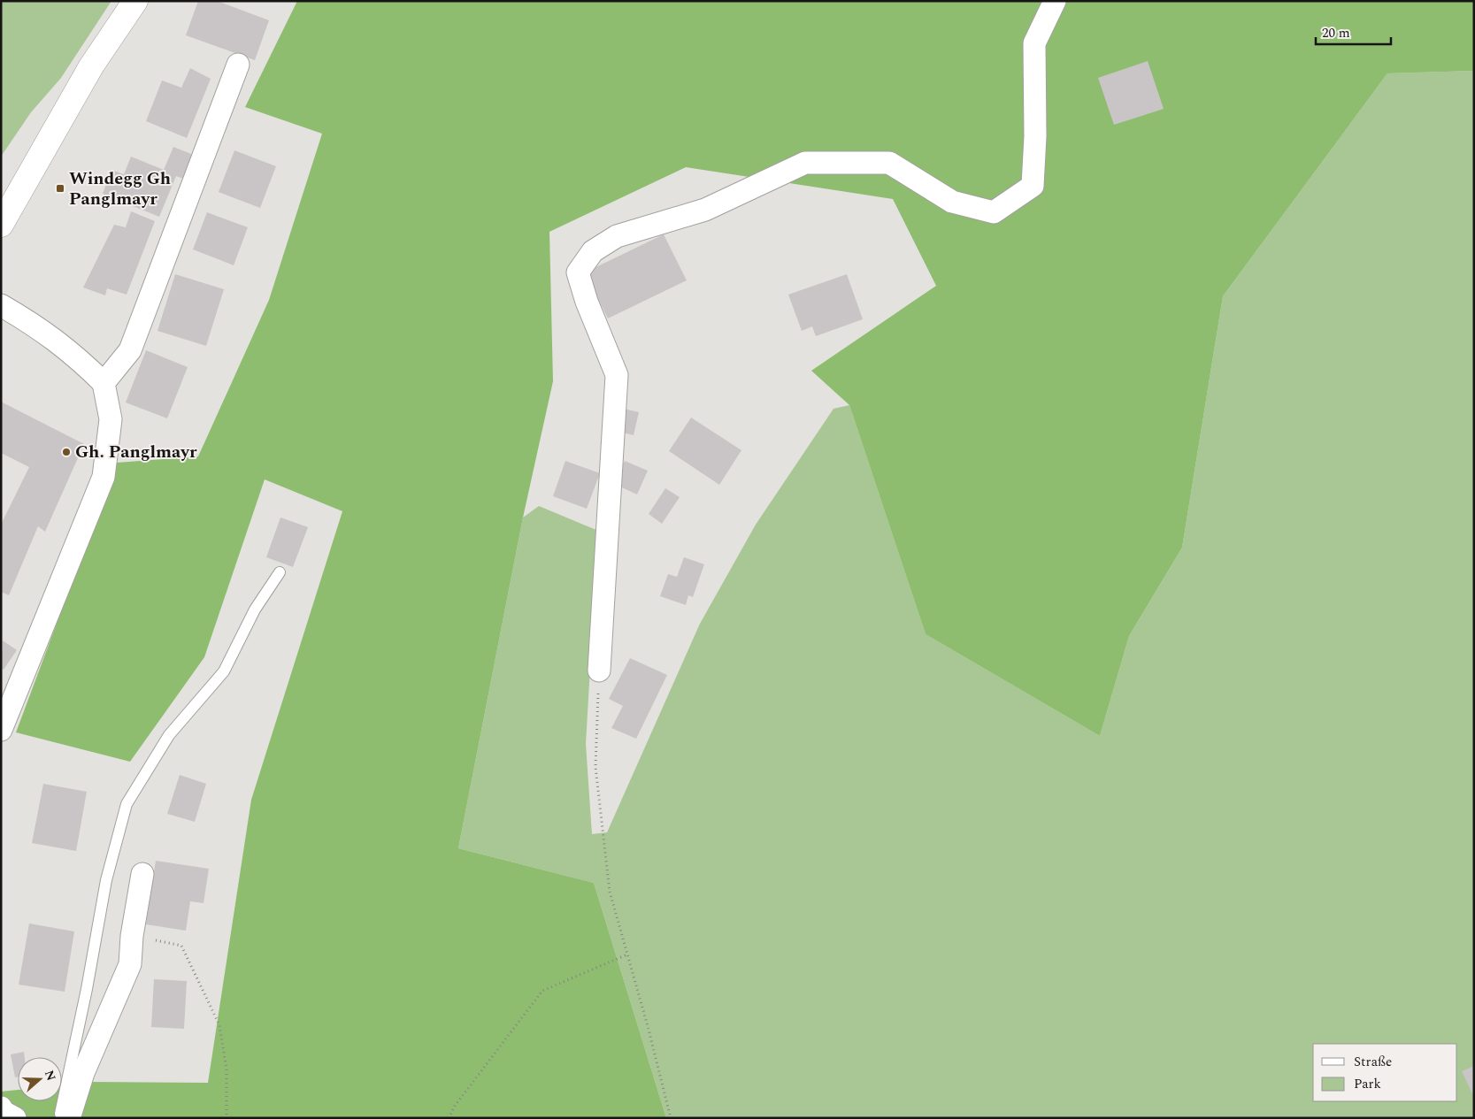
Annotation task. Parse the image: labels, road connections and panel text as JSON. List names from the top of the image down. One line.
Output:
{"places":{"transit":["Windegg Gh Panglmayr"],"other":["Gh. Panglmayr"]},"legend":["Straße","Park"],"scale_bar":"20 m","north":"right"}
